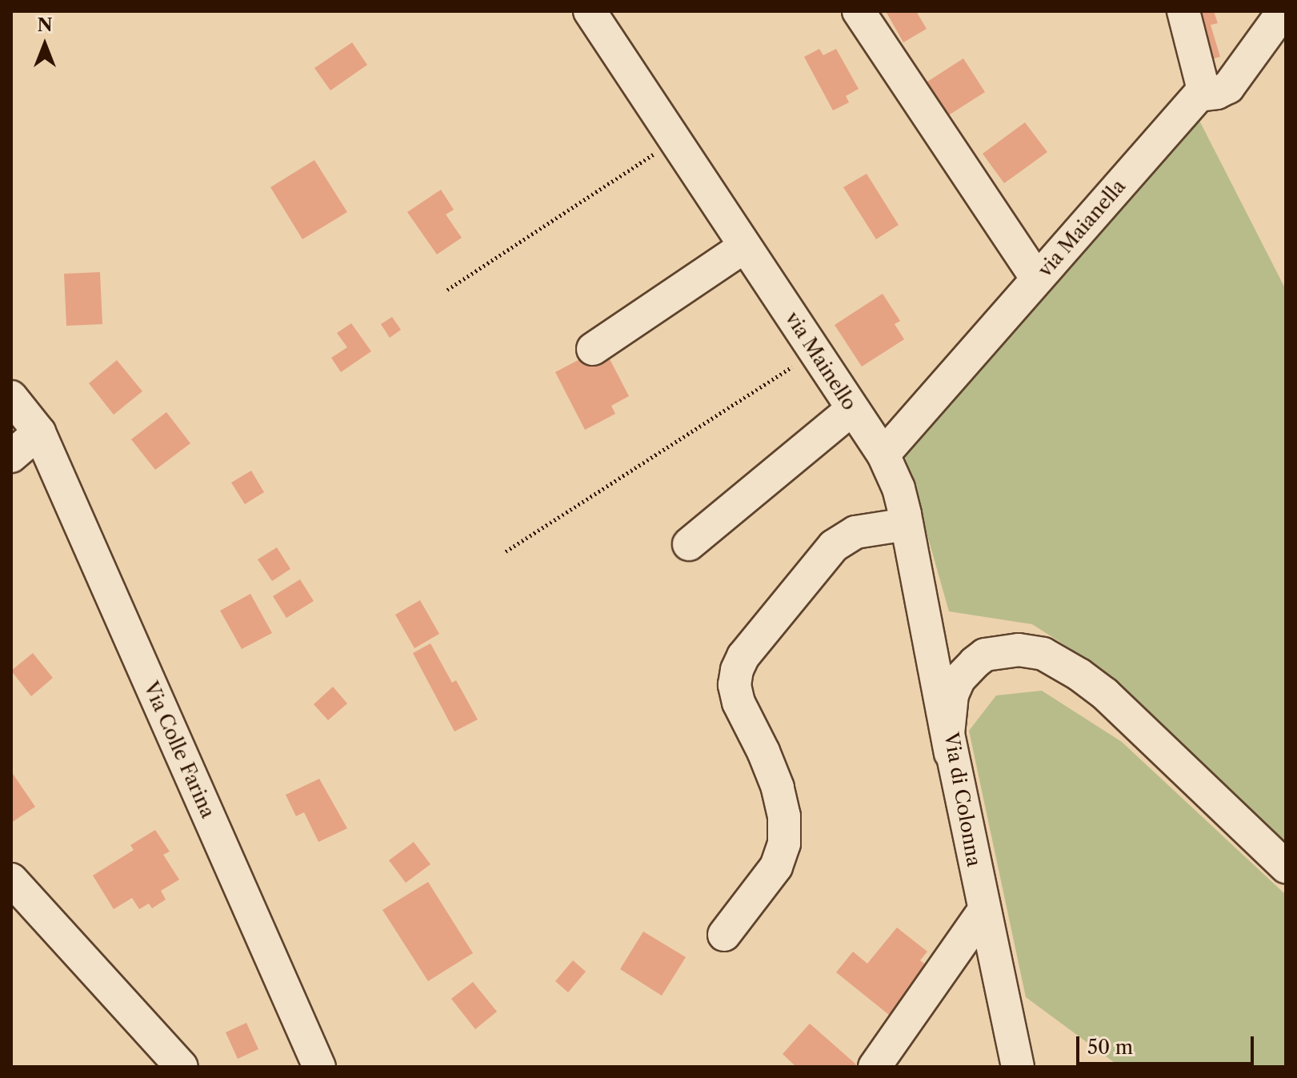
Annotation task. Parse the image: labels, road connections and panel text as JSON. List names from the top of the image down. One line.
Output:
{"streets":{"street":["via Maianella","via Mainello","Via Colle Farina","Via di Colonna"]},"crossings":[["via Maianella","via Mainello"],["via Mainello","Via di Colonna"]],"scale_bar":"50 m","north":"top"}
